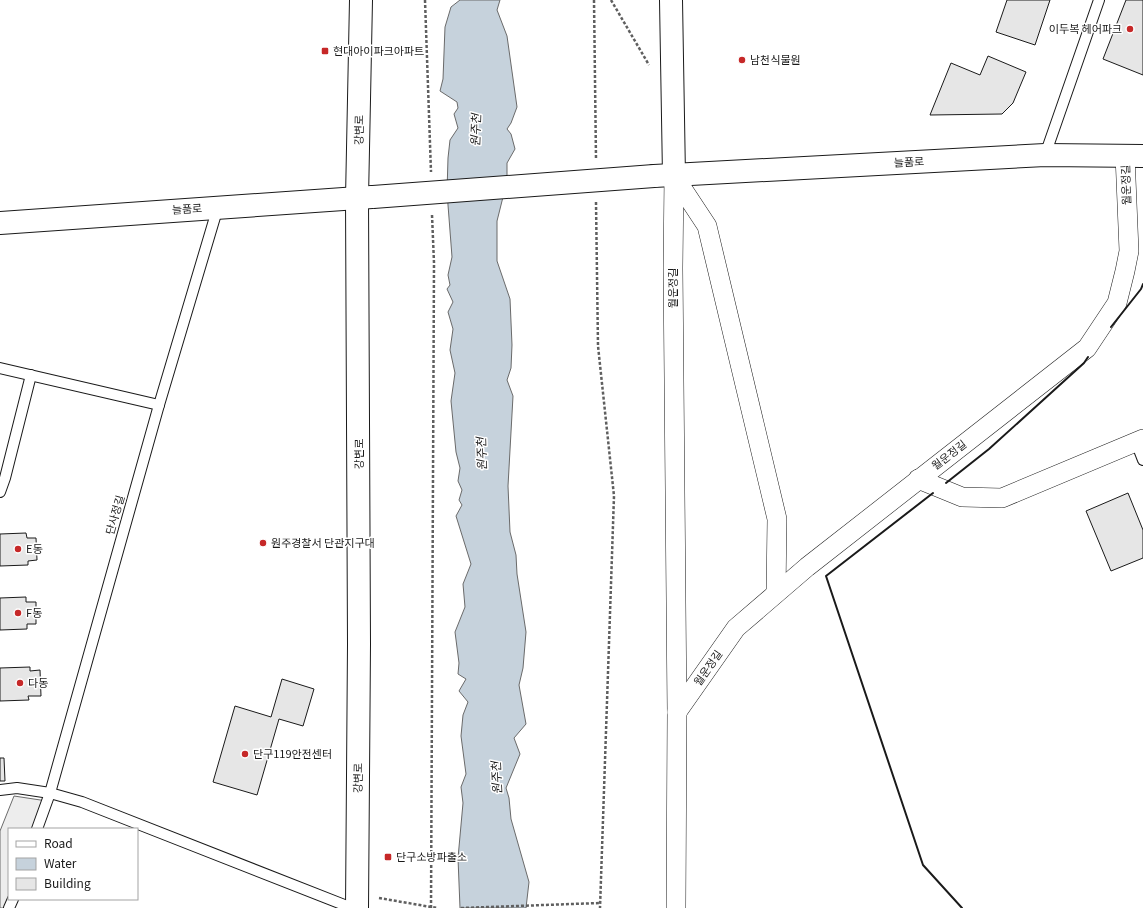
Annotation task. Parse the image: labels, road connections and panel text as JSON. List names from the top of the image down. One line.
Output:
{"streets":{"street":["강변로","늘품로","월운정길"],"lane":["단사정길"]},"crossings":[["강변로","늘품로"],["늘품로","월운정길"],["늘품로","단사정길"]],"water":["원주천"],"places":{"other":["이두복 헤어파크","남천식물원","원주경찰서 단관지구대","E동","F동","다동","단구119안전센터"],"transit":["현대아이파크아파트","단구소방파출소"]},"legend":["Road","Water","Building"]}
